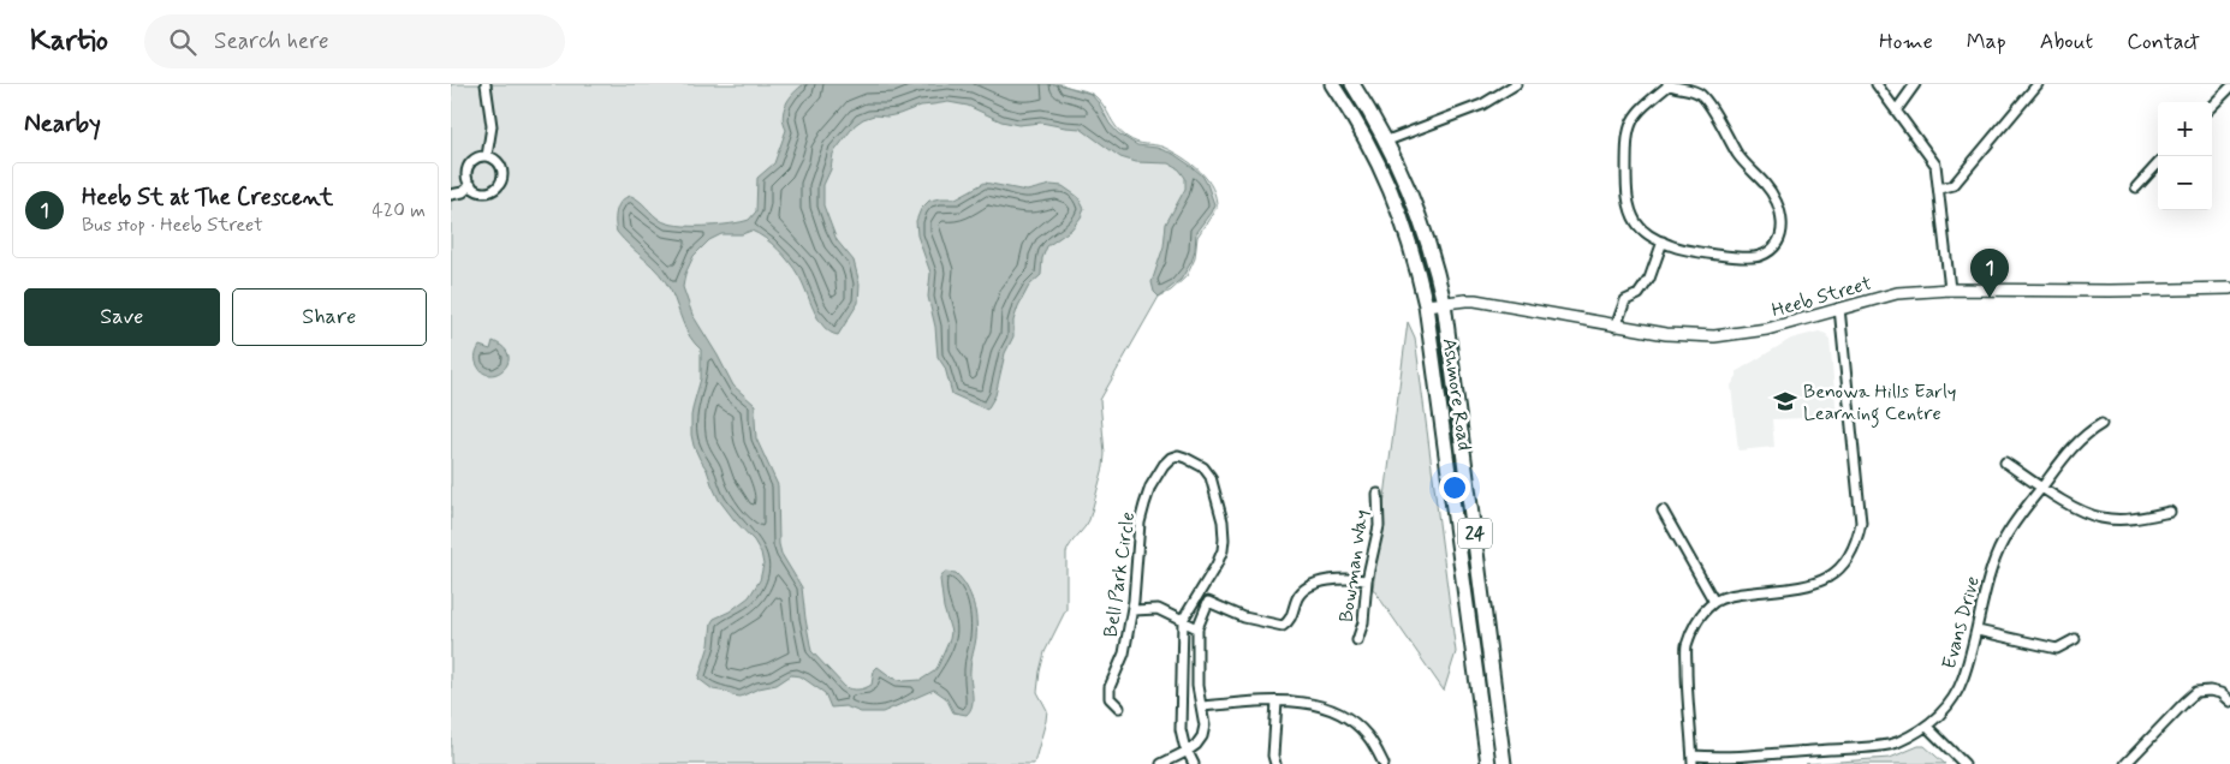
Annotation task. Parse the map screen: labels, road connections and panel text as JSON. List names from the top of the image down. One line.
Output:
{"streets":{"main road":["Ashmore Road","24"],"street":["Heeb Street","Bowman Way","Bell Park Circle","Evans Drive"]},"crossings":[["Heeb Street","Ashmore Road"]],"places":{"school or university":["Benowa Hills Early Learning Centre"]},"page":{"header":"Kartio","search":"Search here","nav":["Home","Map","About","Contact"],"heading":"Nearby","map_buttons":["+","−"],"list":[{"mark":"1","name":"Heeb St at The Crescent","note":"Bus stop · Heeb Street","value":"420 m"}],"pins":"1","buttons":["Save","Share"]}}
